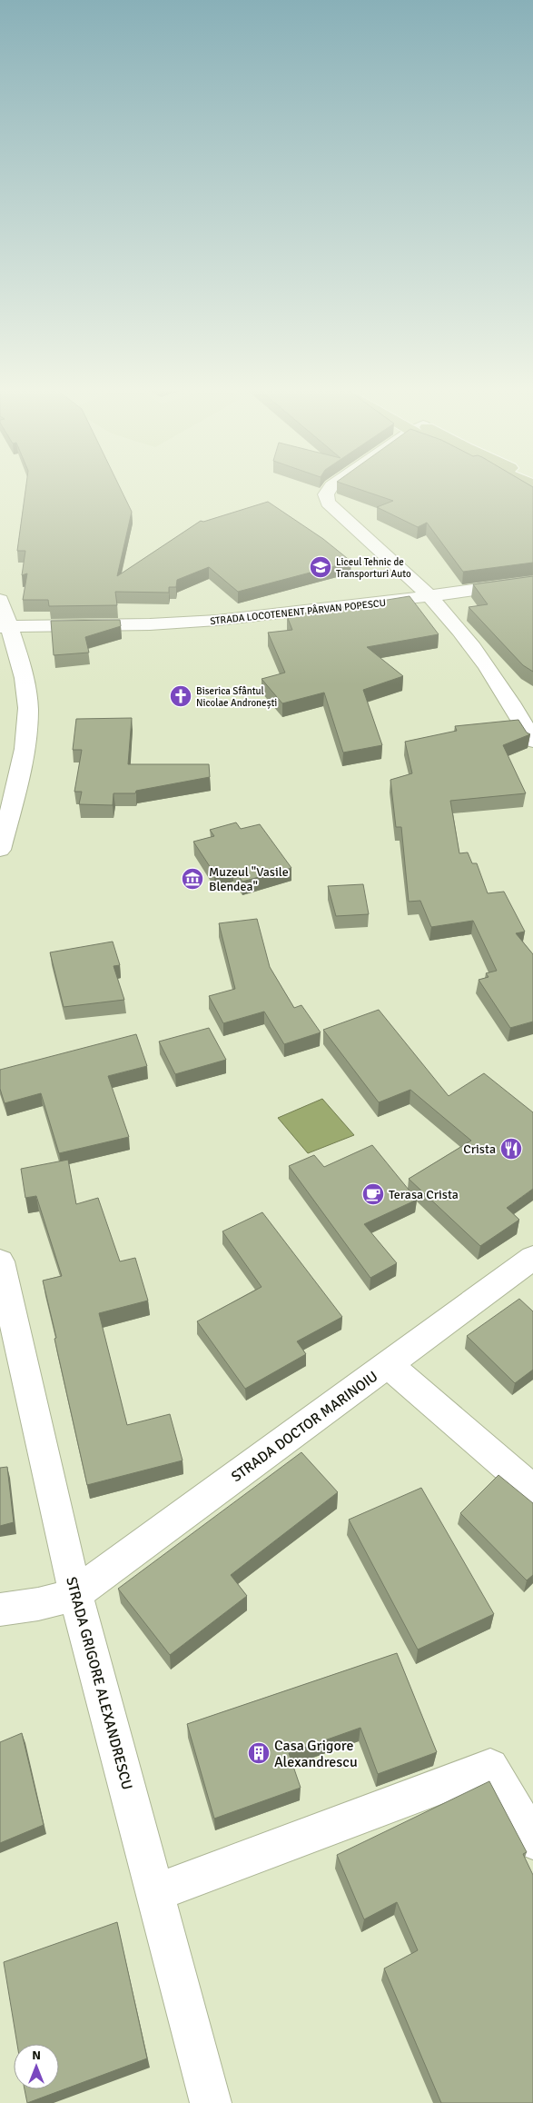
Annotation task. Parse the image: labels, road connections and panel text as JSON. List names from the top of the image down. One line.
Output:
{"streets":{"street":["STRADA LOCOTENENT PÂRVAN POPESCU","STRADA DOCTOR MARINOIU","STRADA GRIGORE ALEXANDRESCU"]},"crossings":[["STRADA DOCTOR MARINOIU","STRADA GRIGORE ALEXANDRESCU"]],"places":{"school or university":["Liceul Tehnic de Transporturi Auto"],"church":["Biserica Sfântul Nicolae Andronești"],"museum":["Muzeul \"Vasile Blendea\""],"restaurant":["Crista"],"cafe":["Terasa Crista"],"building":["Casa Grigore Alexandrescu"]},"north":"top"}
